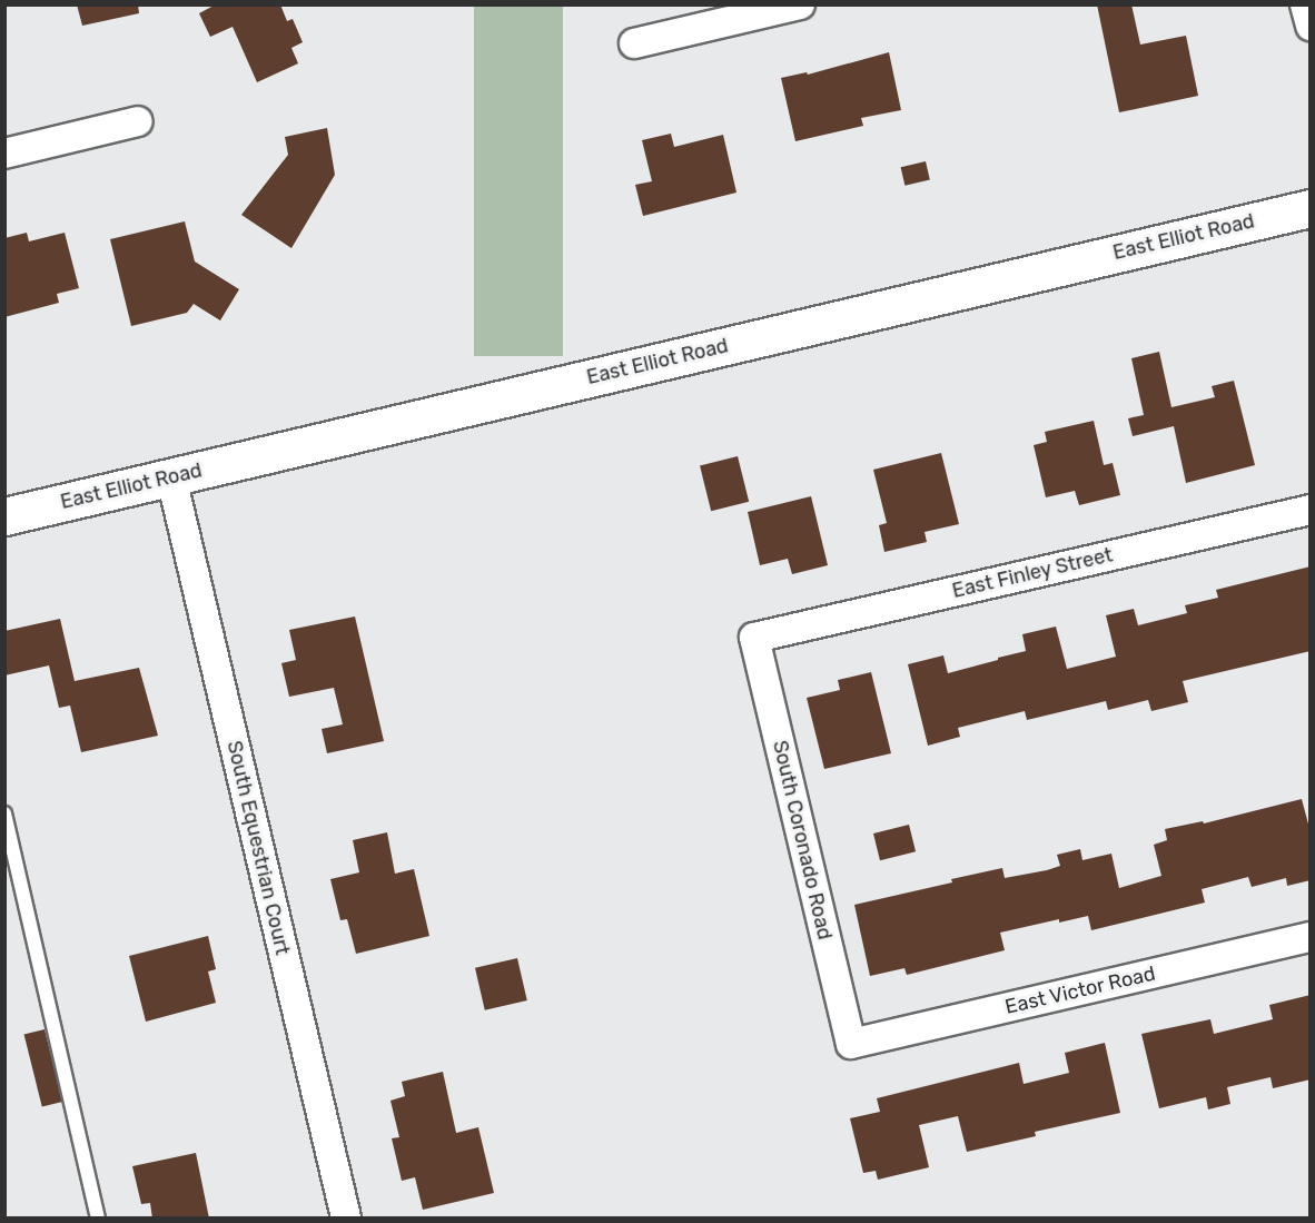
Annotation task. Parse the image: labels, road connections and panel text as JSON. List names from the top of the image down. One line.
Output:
{"streets":{"main road":["East Elliot Road"],"street":["East Finley Street","South Coronado Road","South Equestrian Court","East Victor Road"]},"crossings":[["East Elliot Road","South Equestrian Court"],["East Finley Street","South Coronado Road"],["South Coronado Road","East Victor Road"]]}
